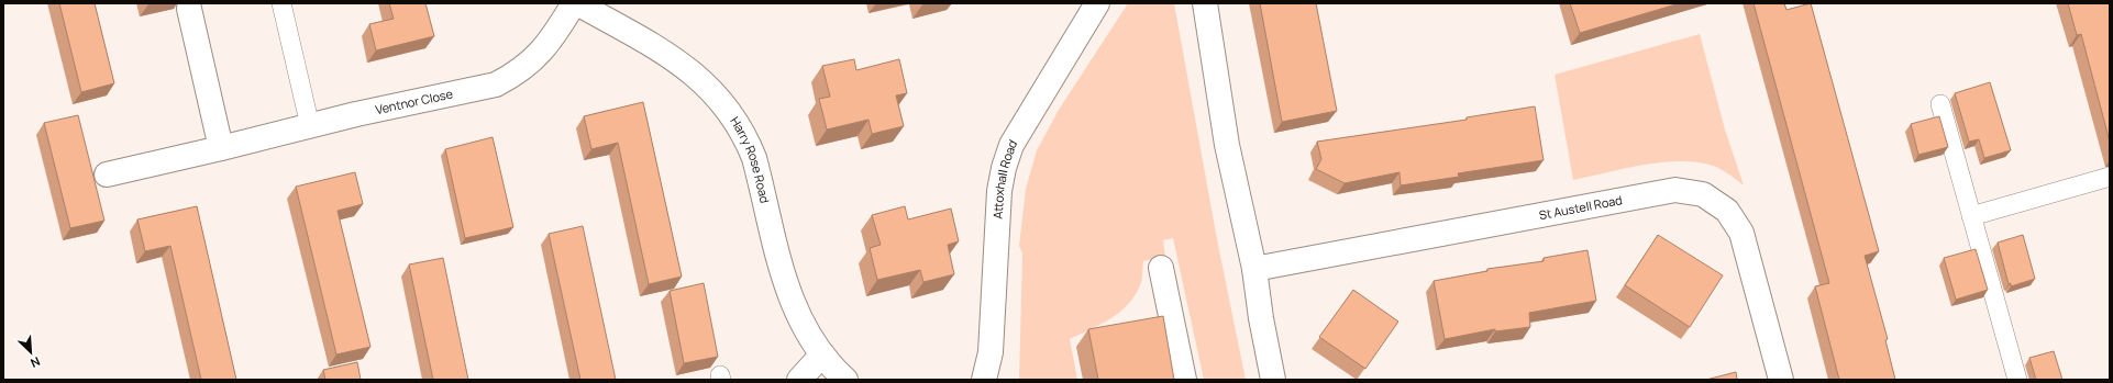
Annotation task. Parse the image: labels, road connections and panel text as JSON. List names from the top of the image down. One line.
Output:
{"streets":{"street":["Ventnor Close","Harry Rose Road","Attoxhall Road","St Austell Road"]},"crossings":[["Ventnor Close","Harry Rose Road"]],"north":"bottom right"}
